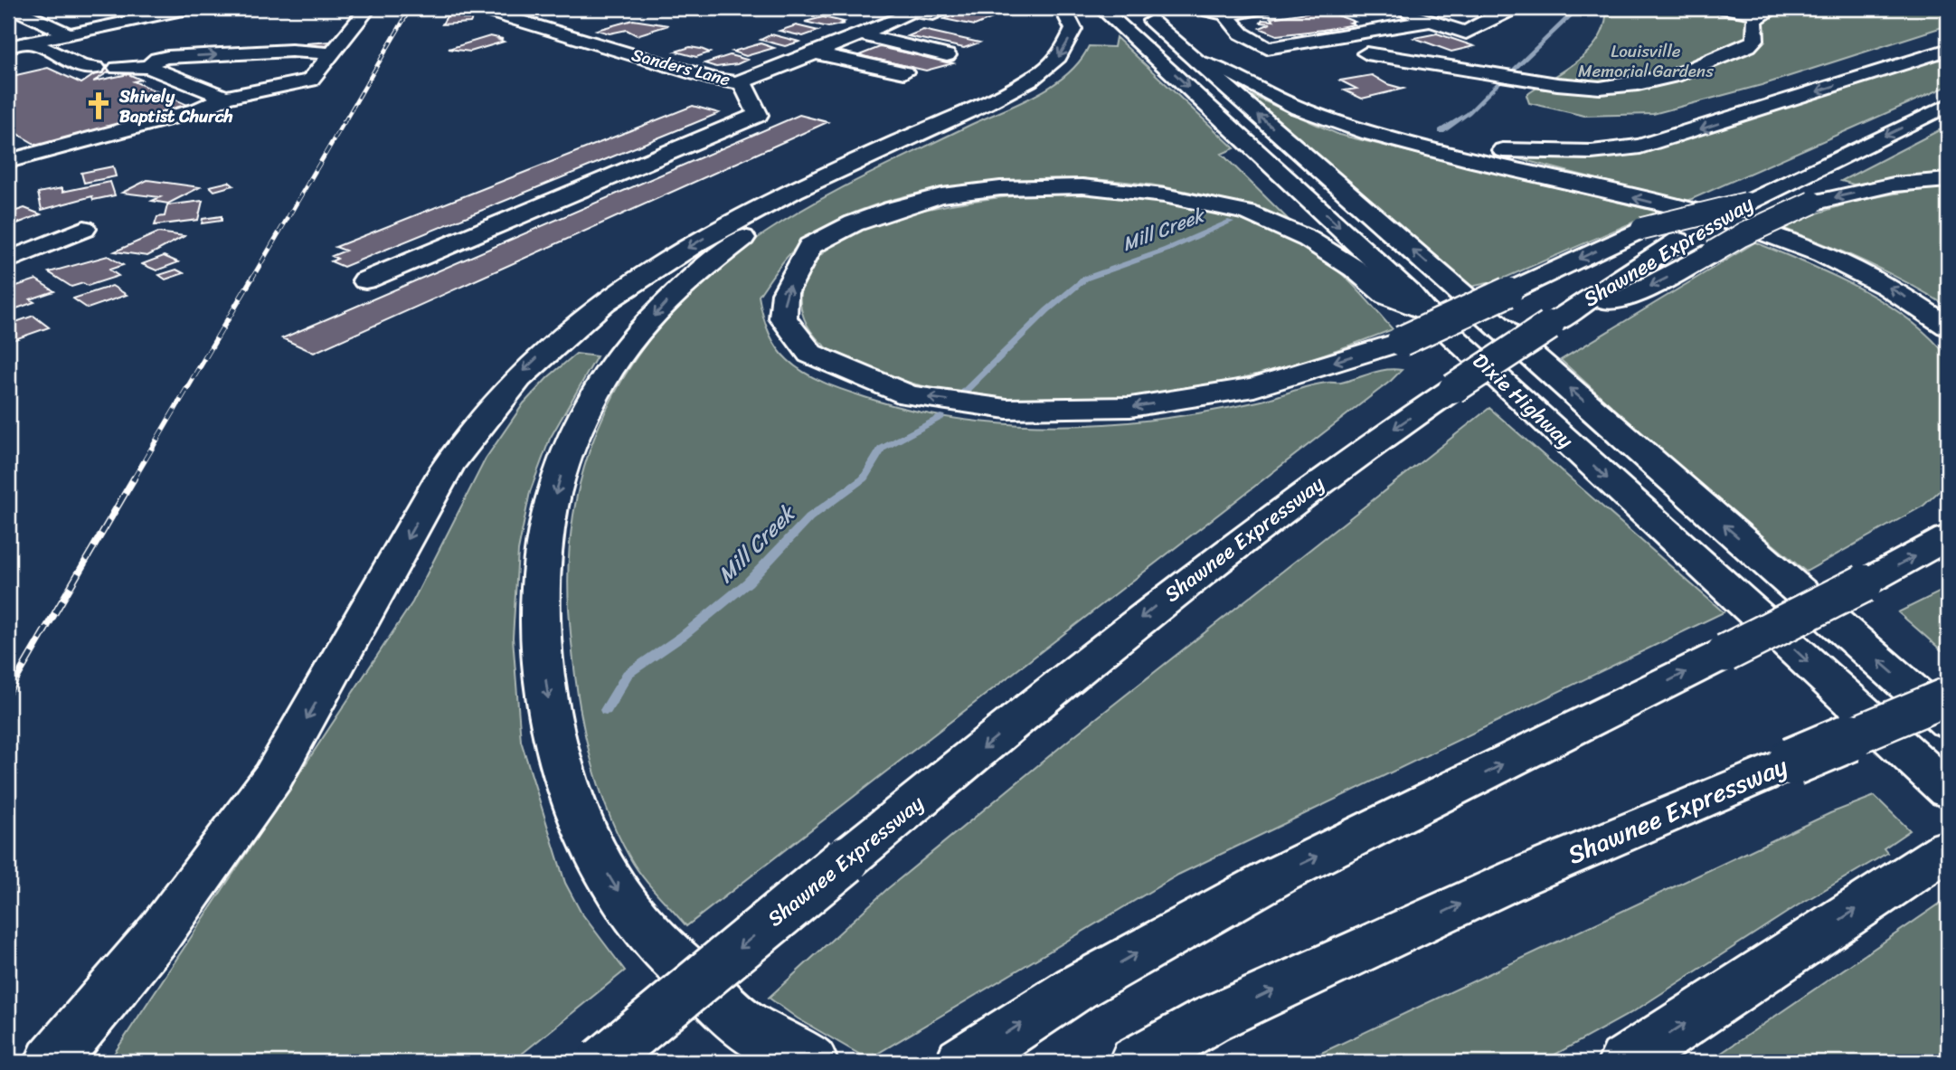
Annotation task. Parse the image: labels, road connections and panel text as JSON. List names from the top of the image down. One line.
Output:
{"streets":{"main road":["Sanders Lane","Shawnee Expressway","Dixie Highway"]},"water":["Mill Creek"],"parks":["Louisville Memorial Gardens"],"places":{"church":["Shively Baptist Church"]}}
